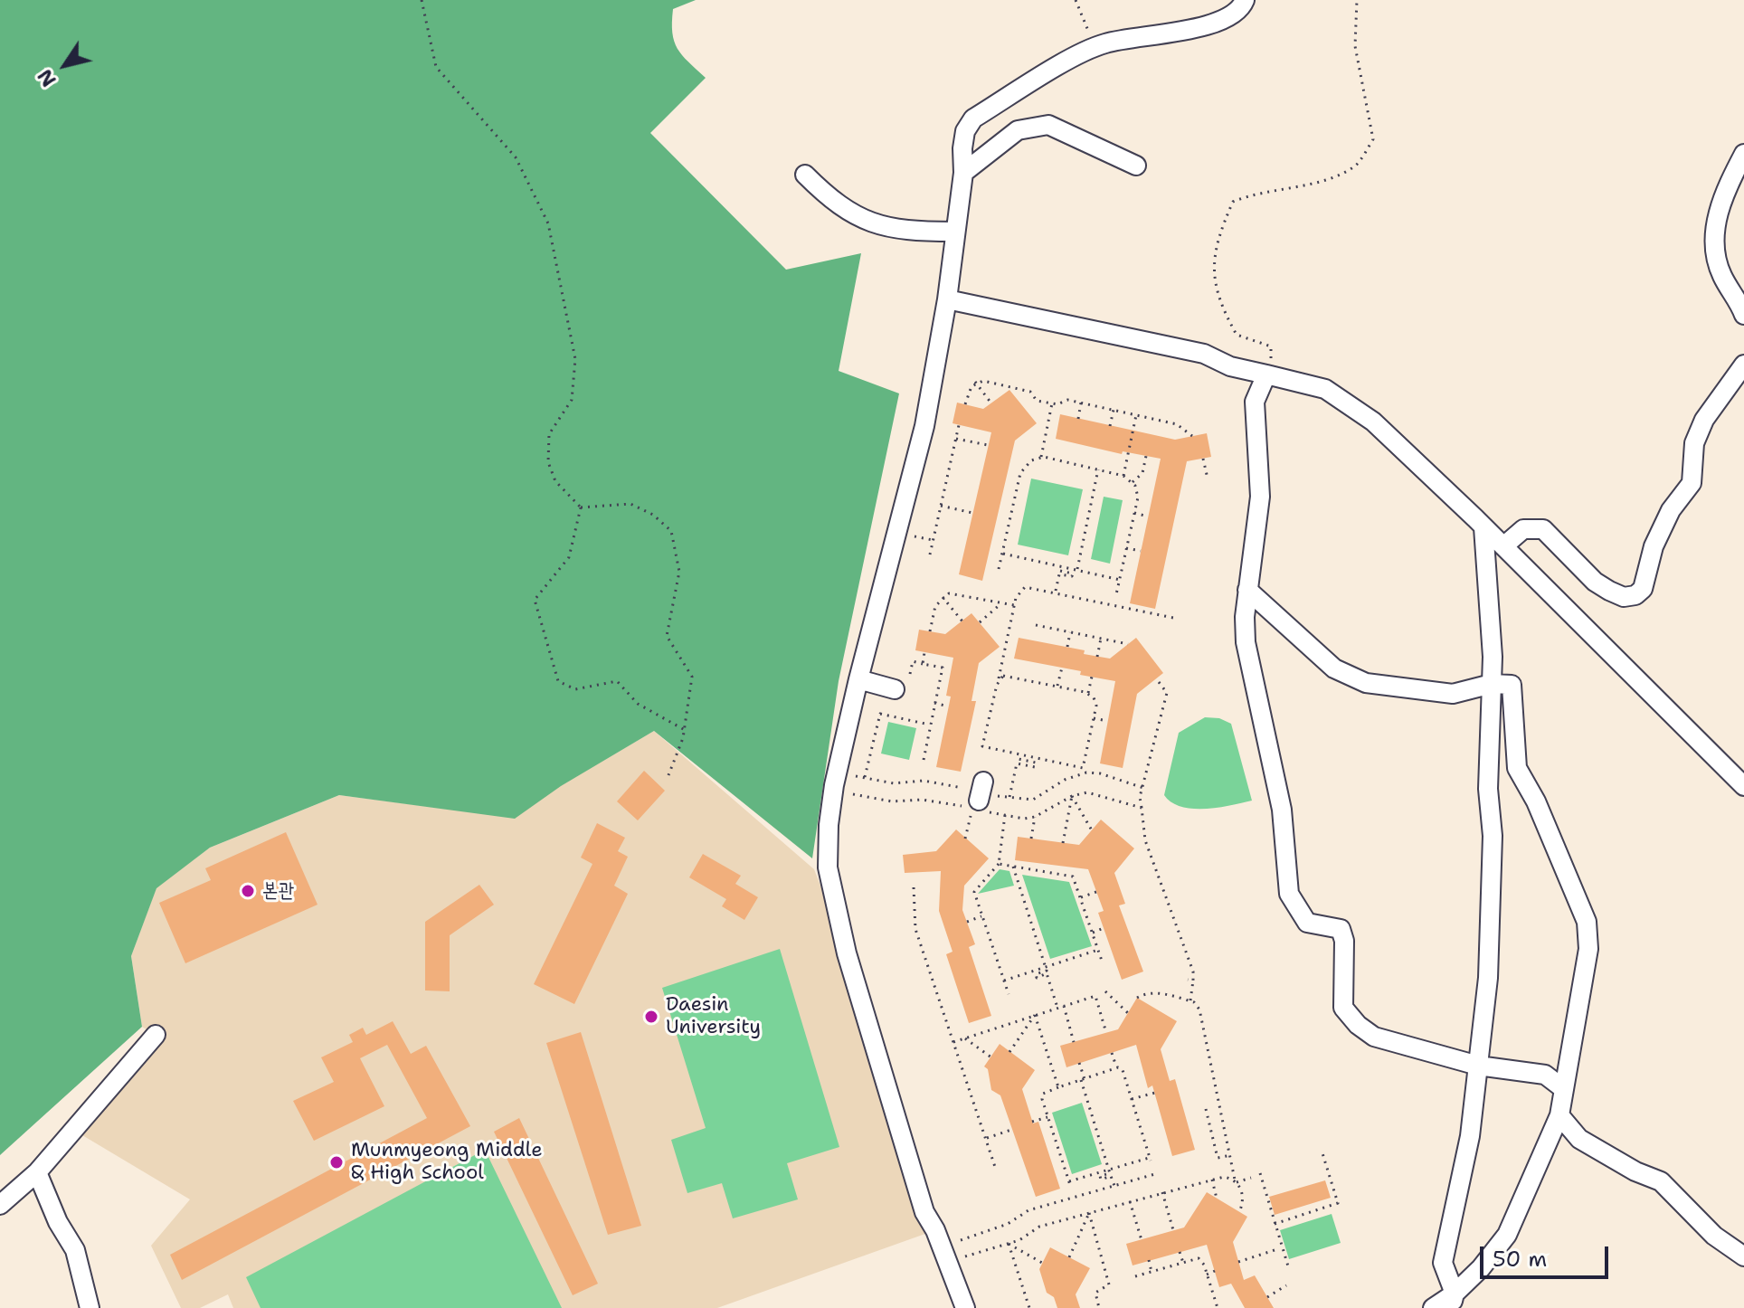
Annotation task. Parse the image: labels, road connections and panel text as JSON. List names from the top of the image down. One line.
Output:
{"places":["본관","Daesin University","Munmyeong Middle & High School"],"scale_bar":"50 m","north":"bottom left"}
